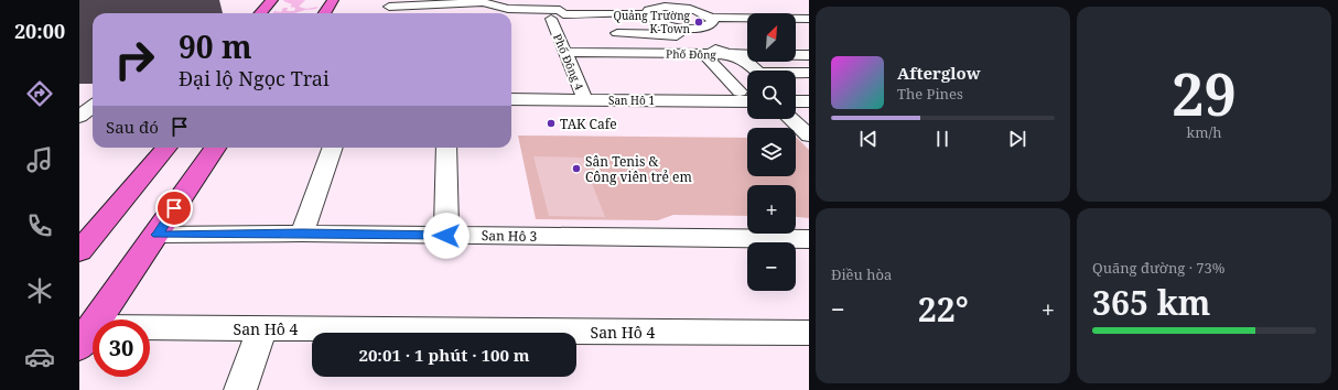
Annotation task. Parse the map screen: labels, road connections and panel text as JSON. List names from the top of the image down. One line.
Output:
{"streets":{"street":["Phố Đông","Phố Đông 4","San Hô 1","San Hô 3","San Hô 4"]},"crossings":[["Phố Đông 4","San Hô 1"]],"places":["Quảng Trường K-Town","TAK Cafe","Sân Tenis & Công viên trẻ em"],"north":"top right","page":{"tabs":"20:00","tile":[["29","km/h"],"Điều hòa",["Quãng đường · 73%","365 km"]],"map_buttons":["+","−"],"turn":["90 m","Đại lộ Ngọc Trai"],"song":["Afterglow","The Pines"],"then":"Sau đó","heat":["−","22°","+"],"limit":"30","trip":"20:01 · 1 phút · 100 m"}}
